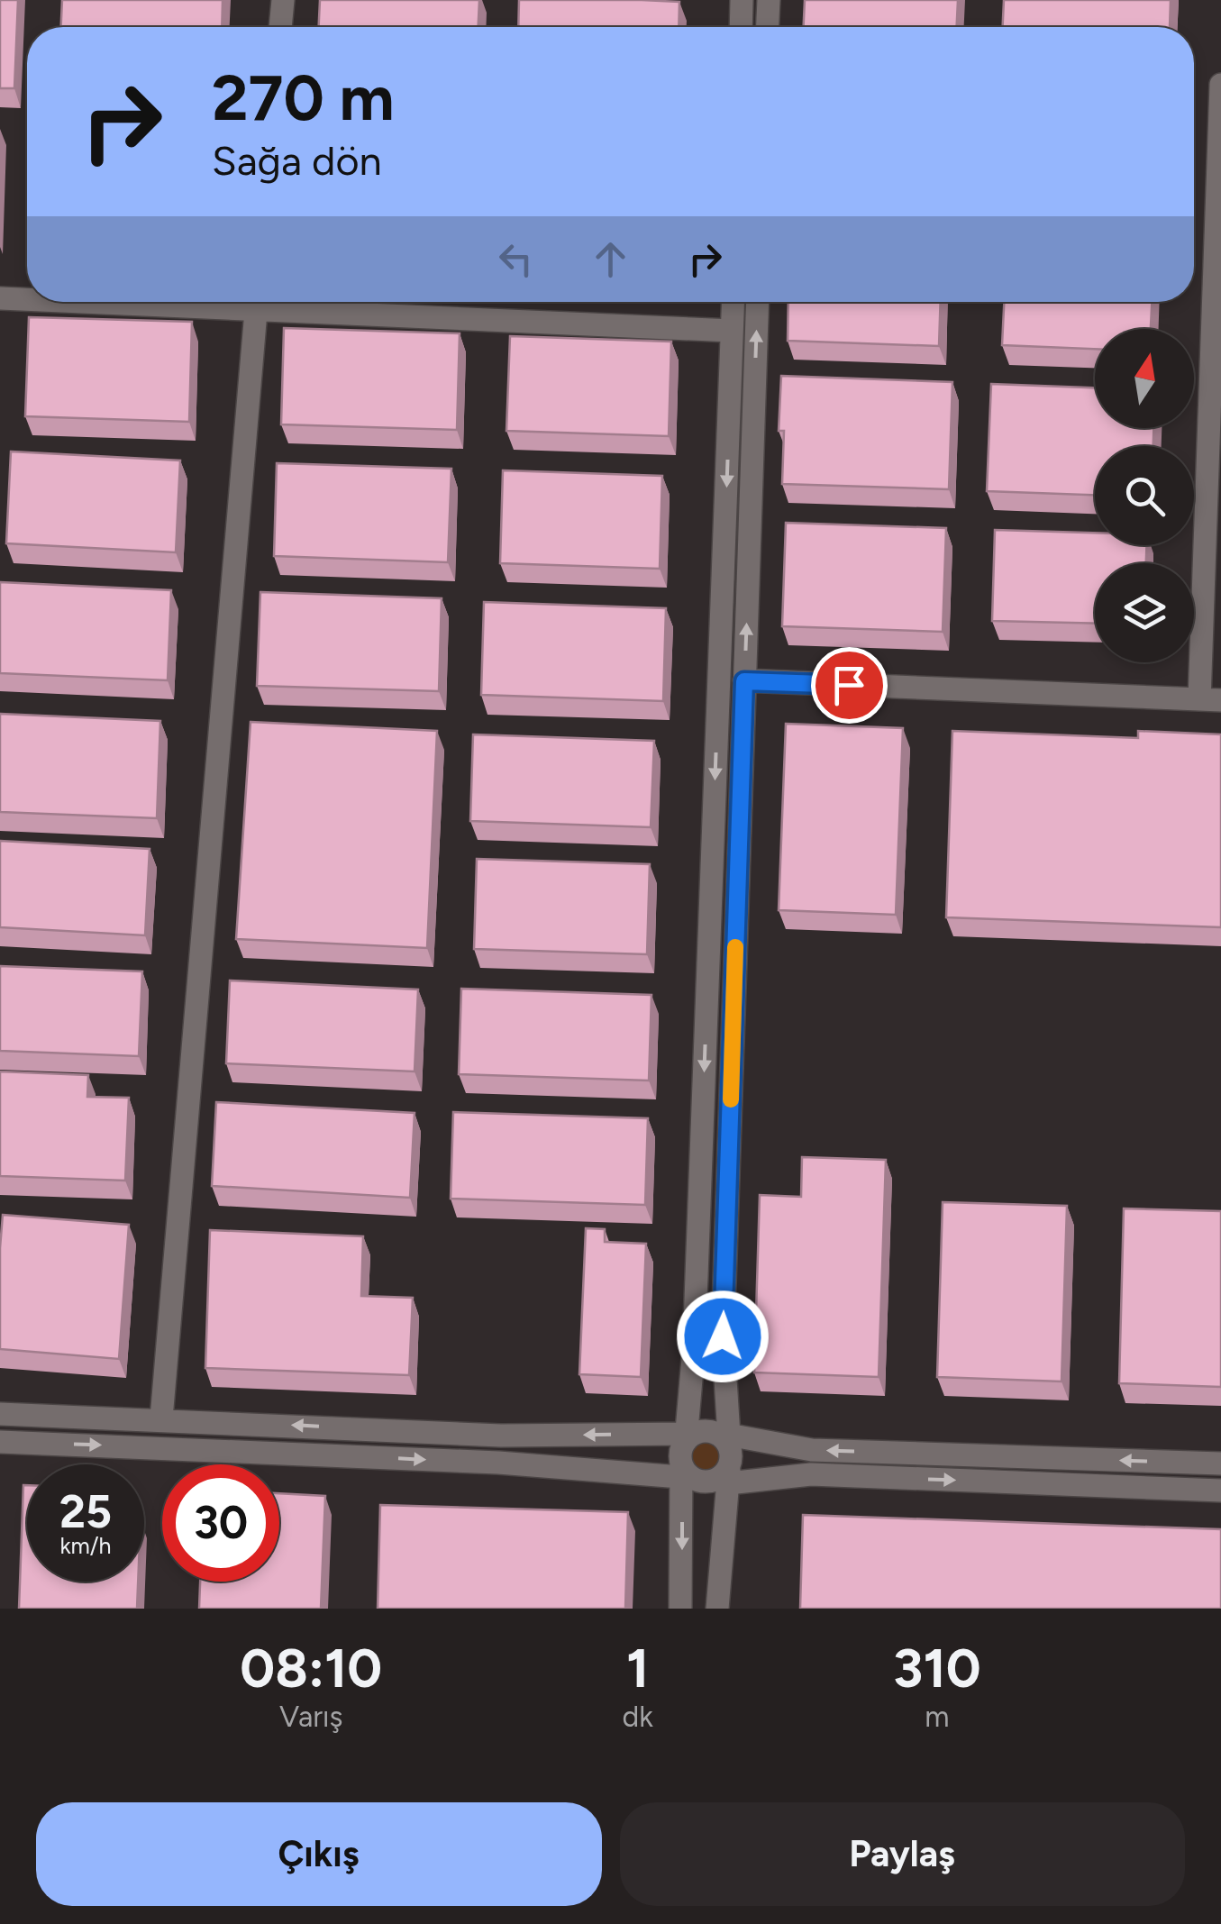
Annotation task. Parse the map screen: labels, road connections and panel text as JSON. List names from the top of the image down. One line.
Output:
{"north":"top","page":{"turn":["270 m","Sağa dön"],"speed":"25 km/h","limit":"30","eta":["08:10","Varış","1","dk","310","m"],"buttons":["Çıkış","Paylaş"]}}
